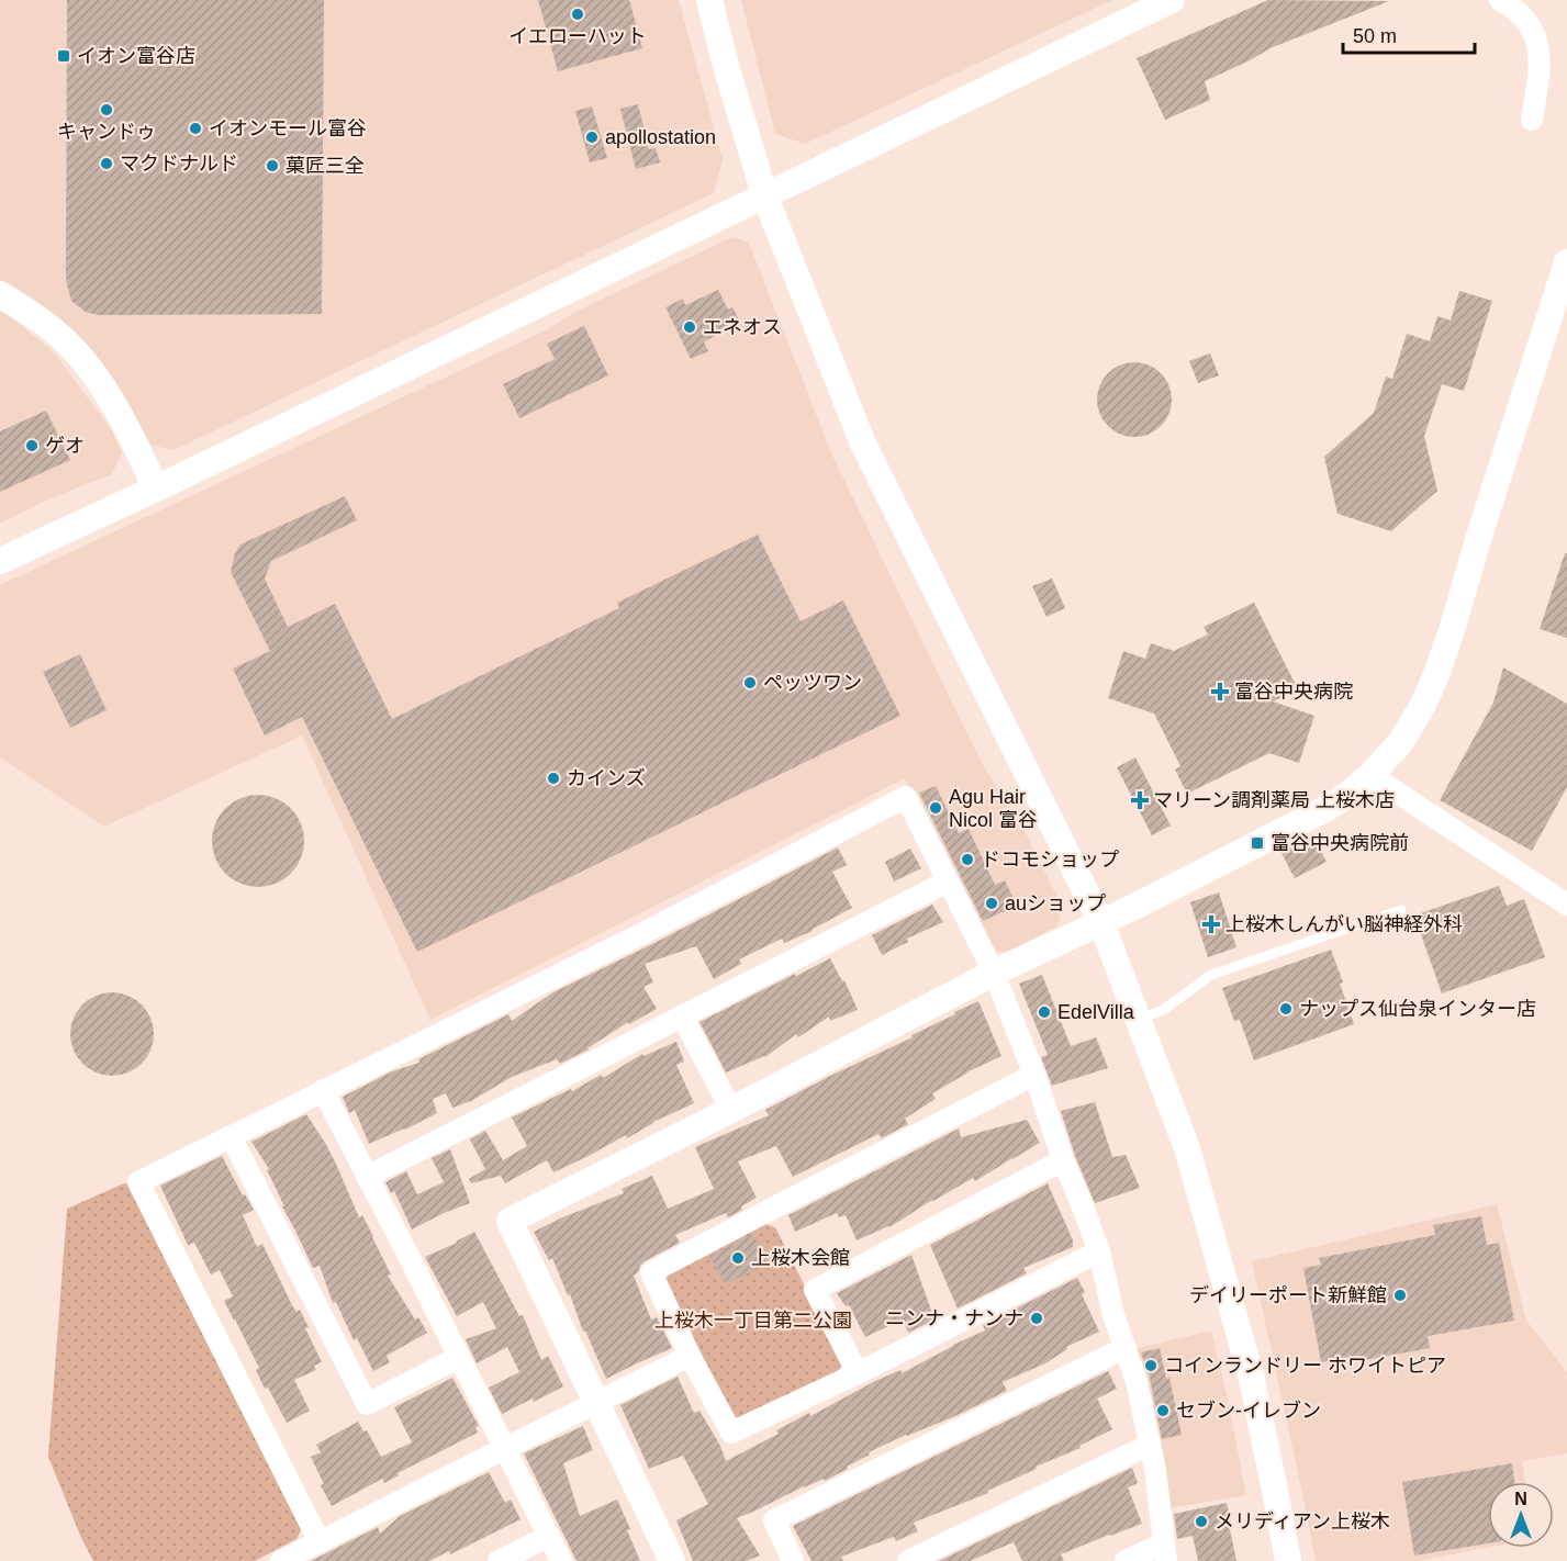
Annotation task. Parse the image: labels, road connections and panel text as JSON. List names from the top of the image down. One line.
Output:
{"parks":["上桜木一丁目第二公園"],"places":{"other":["イエローハット","キャンドゥ","イオンモール富谷","apollostation","マクドナルド","菓匠三全","エネオス","ゲオ","ペッツワン","カインズ","Agu Hair Nicol 富谷","ドコモショップ","auショップ","ナップス仙台泉インター店","EdelVilla","上桜木会館","デイリーポート新鮮館","ニンナ・ナンナ","コインランドリー ホワイトピア","セブン-イレブン","メリディアン上桜木"],"transit":["イオン富谷店","富谷中央病院前"],"health":["富谷中央病院","マリーン調剤薬局 上桜木店","上桜木しんがい脳神経外科"]},"scale_bar":"50 m","north":"top"}
